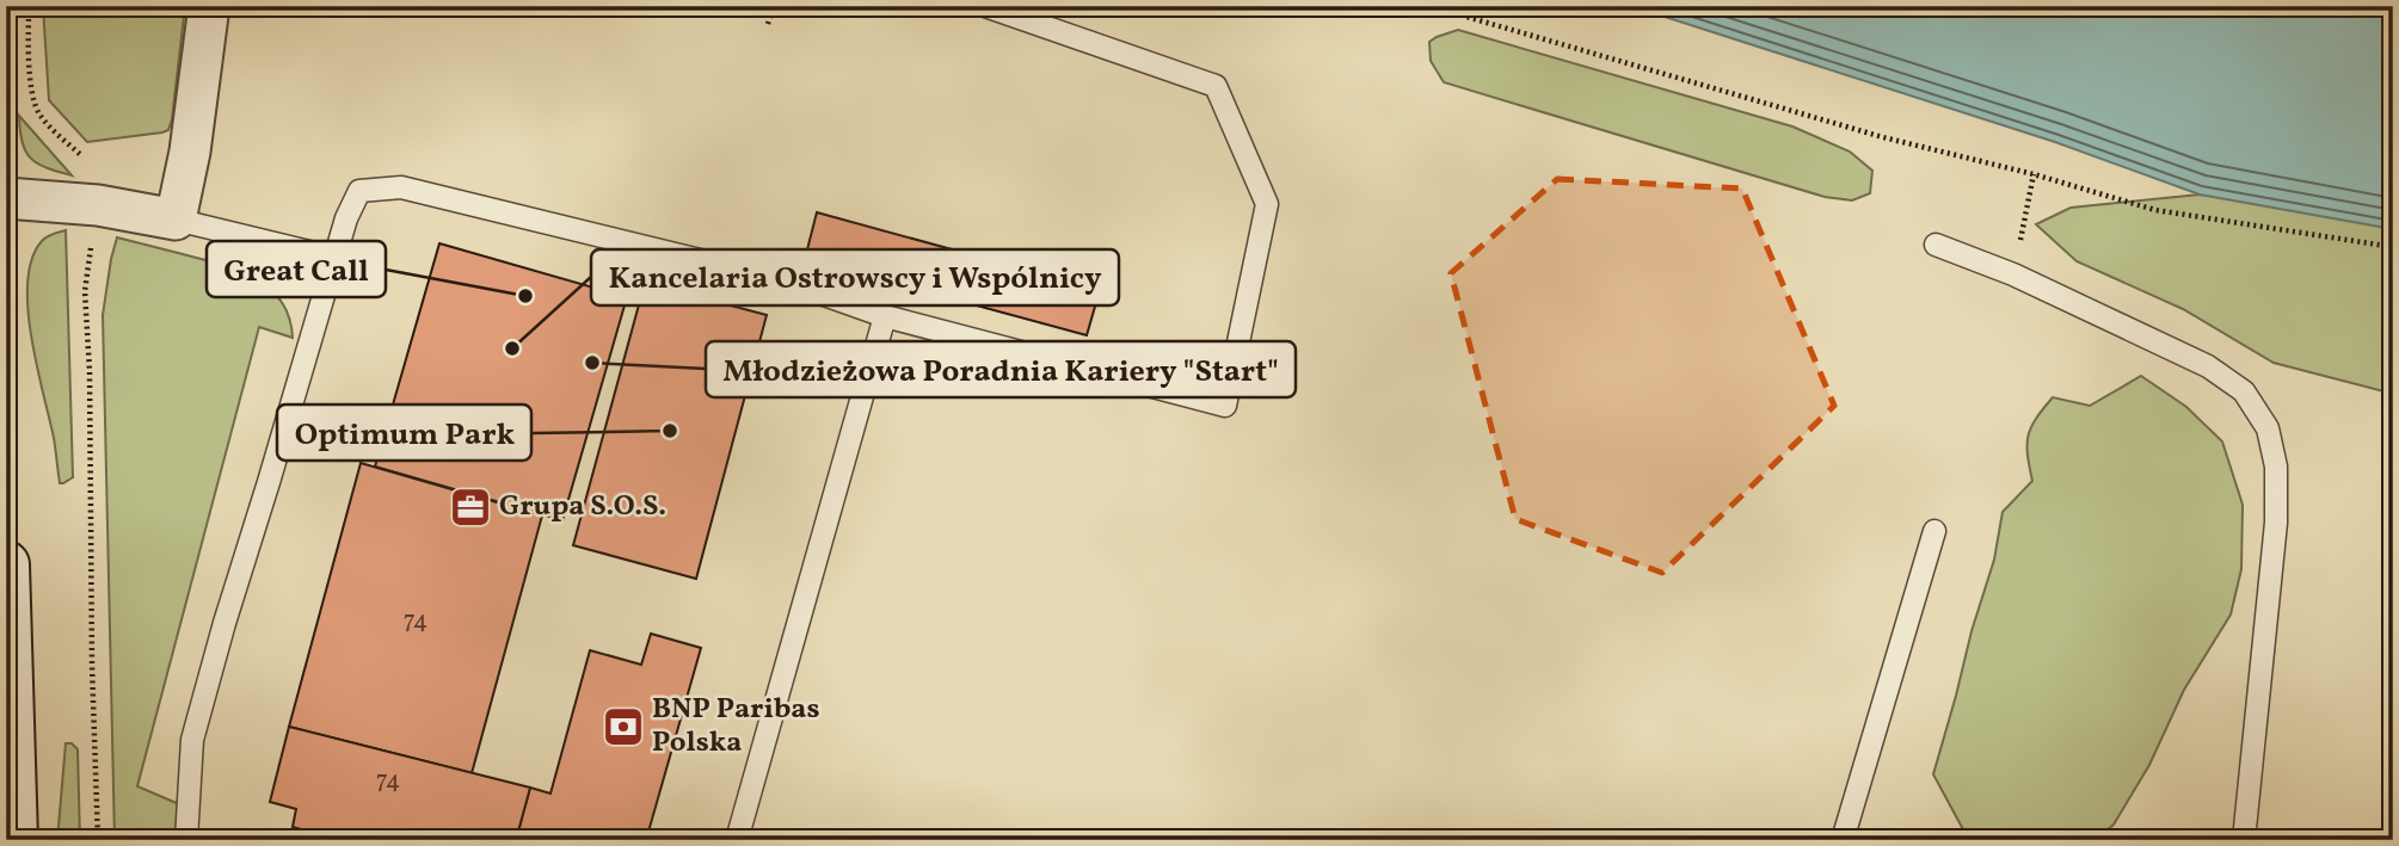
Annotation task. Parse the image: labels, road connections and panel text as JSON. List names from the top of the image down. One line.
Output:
{"places":{"other":["Great Call","Kancelaria Ostrowscy i Wspólnicy","Młodzieżowa Poradnia Kariery \"Start\"","Optimum Park"],"office":["Grupa S.O.S."],"bank":["BNP Paribas Polska"]},"house_numbers":["74","74"]}
